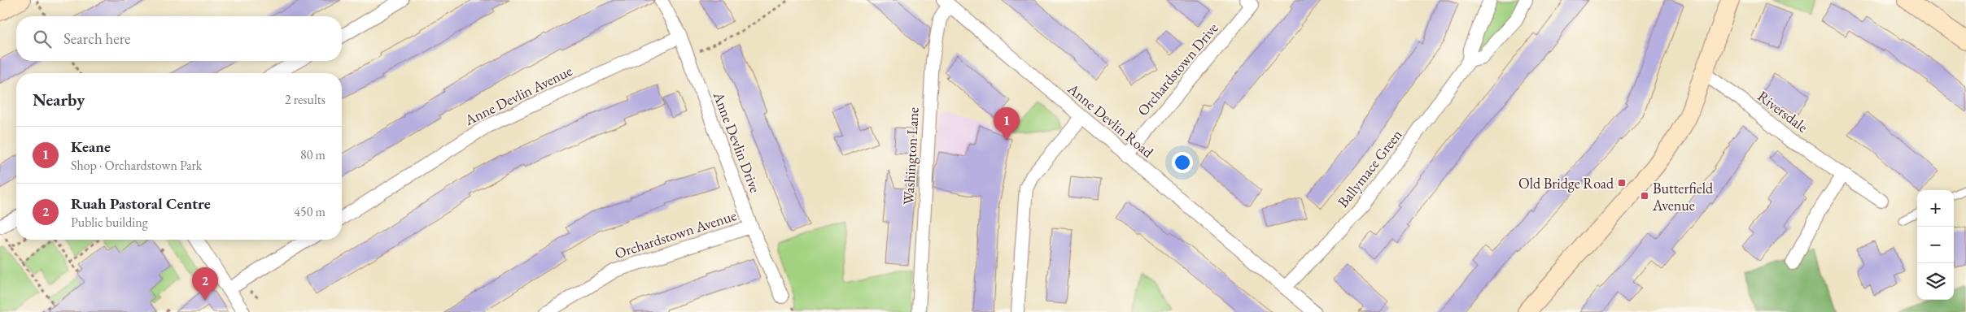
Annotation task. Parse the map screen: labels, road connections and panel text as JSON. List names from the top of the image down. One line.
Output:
{"streets":{"street":["Orchardstown Drive","Anne Devlin Avenue","Riversdale","Anne Devlin Road","Anne Devlin Drive","Washington Lane","Ballymace Green","Orchardstown Avenue"]},"crossings":[["Orchardstown Drive","Anne Devlin Road"],["Anne Devlin Avenue","Anne Devlin Drive"],["Anne Devlin Road","Washington Lane"],["Anne Devlin Road","Ballymace Green"],["Anne Devlin Drive","Orchardstown Avenue"]],"places":{"transit":["Old Bridge Road","Butterfield Avenue"]},"page":{"search":"Search here","heading":["Nearby","2 results"],"pins":["1","2"],"list":[{"mark":"1","name":"Keane","note":"Shop · Orchardstown Park","value":"80 m"},{"mark":"2","name":"Ruah Pastoral Centre","note":"Public building","value":"450 m"}],"map_buttons":["+","−"]}}
